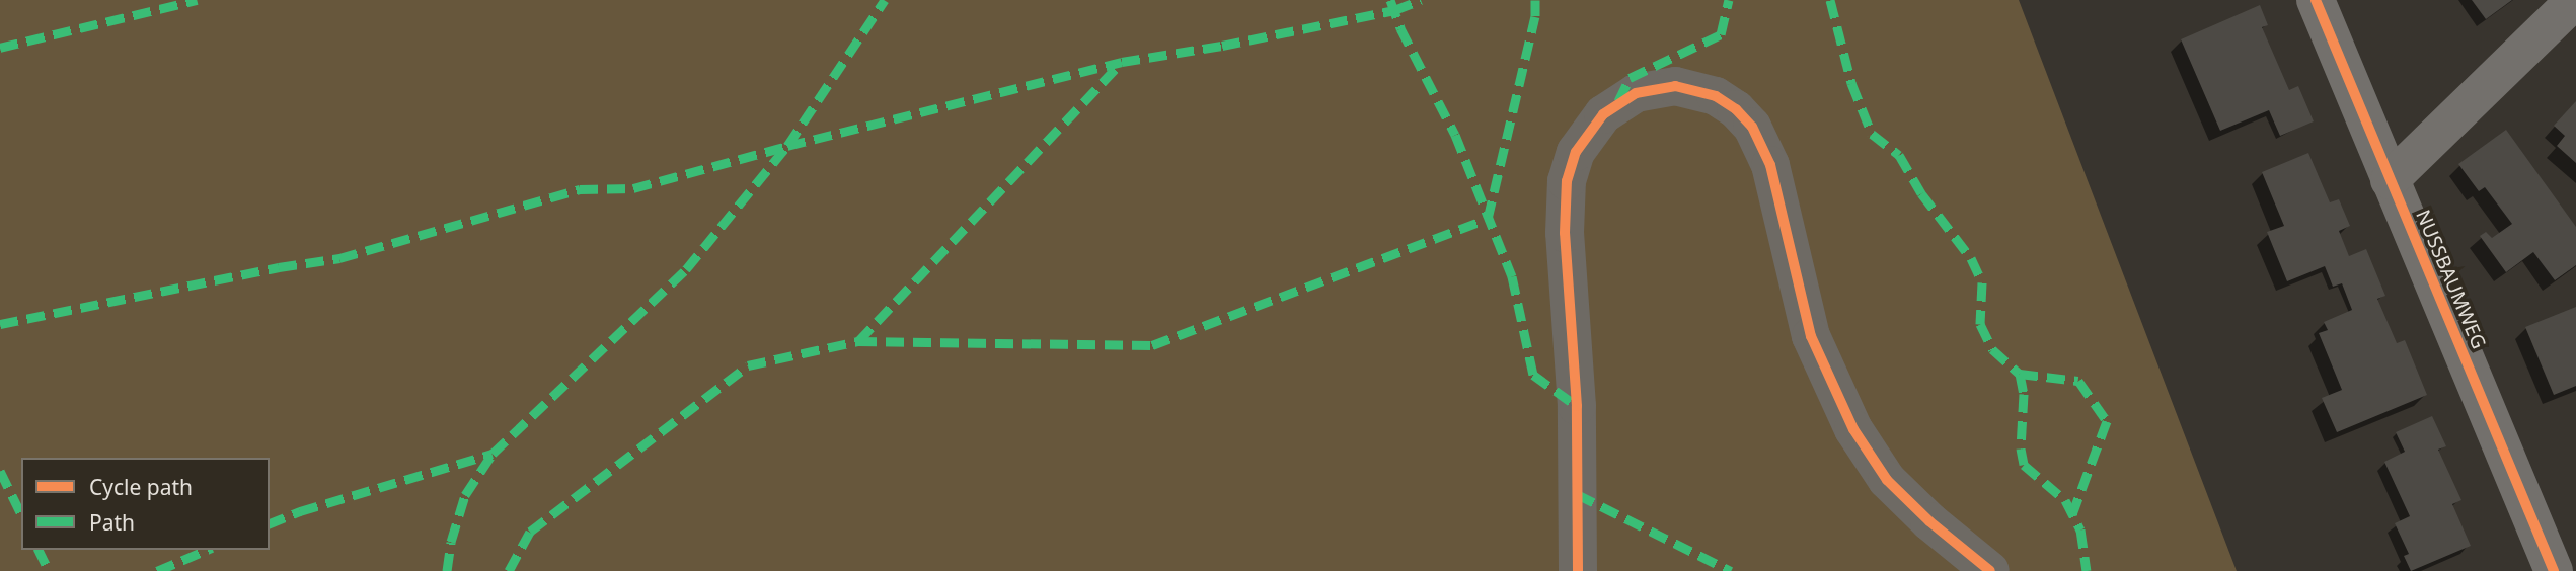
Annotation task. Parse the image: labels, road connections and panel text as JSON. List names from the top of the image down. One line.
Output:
{"streets":{"street":["NUSSBAUMWEG"]},"legend":["Cycle path","Path"]}
